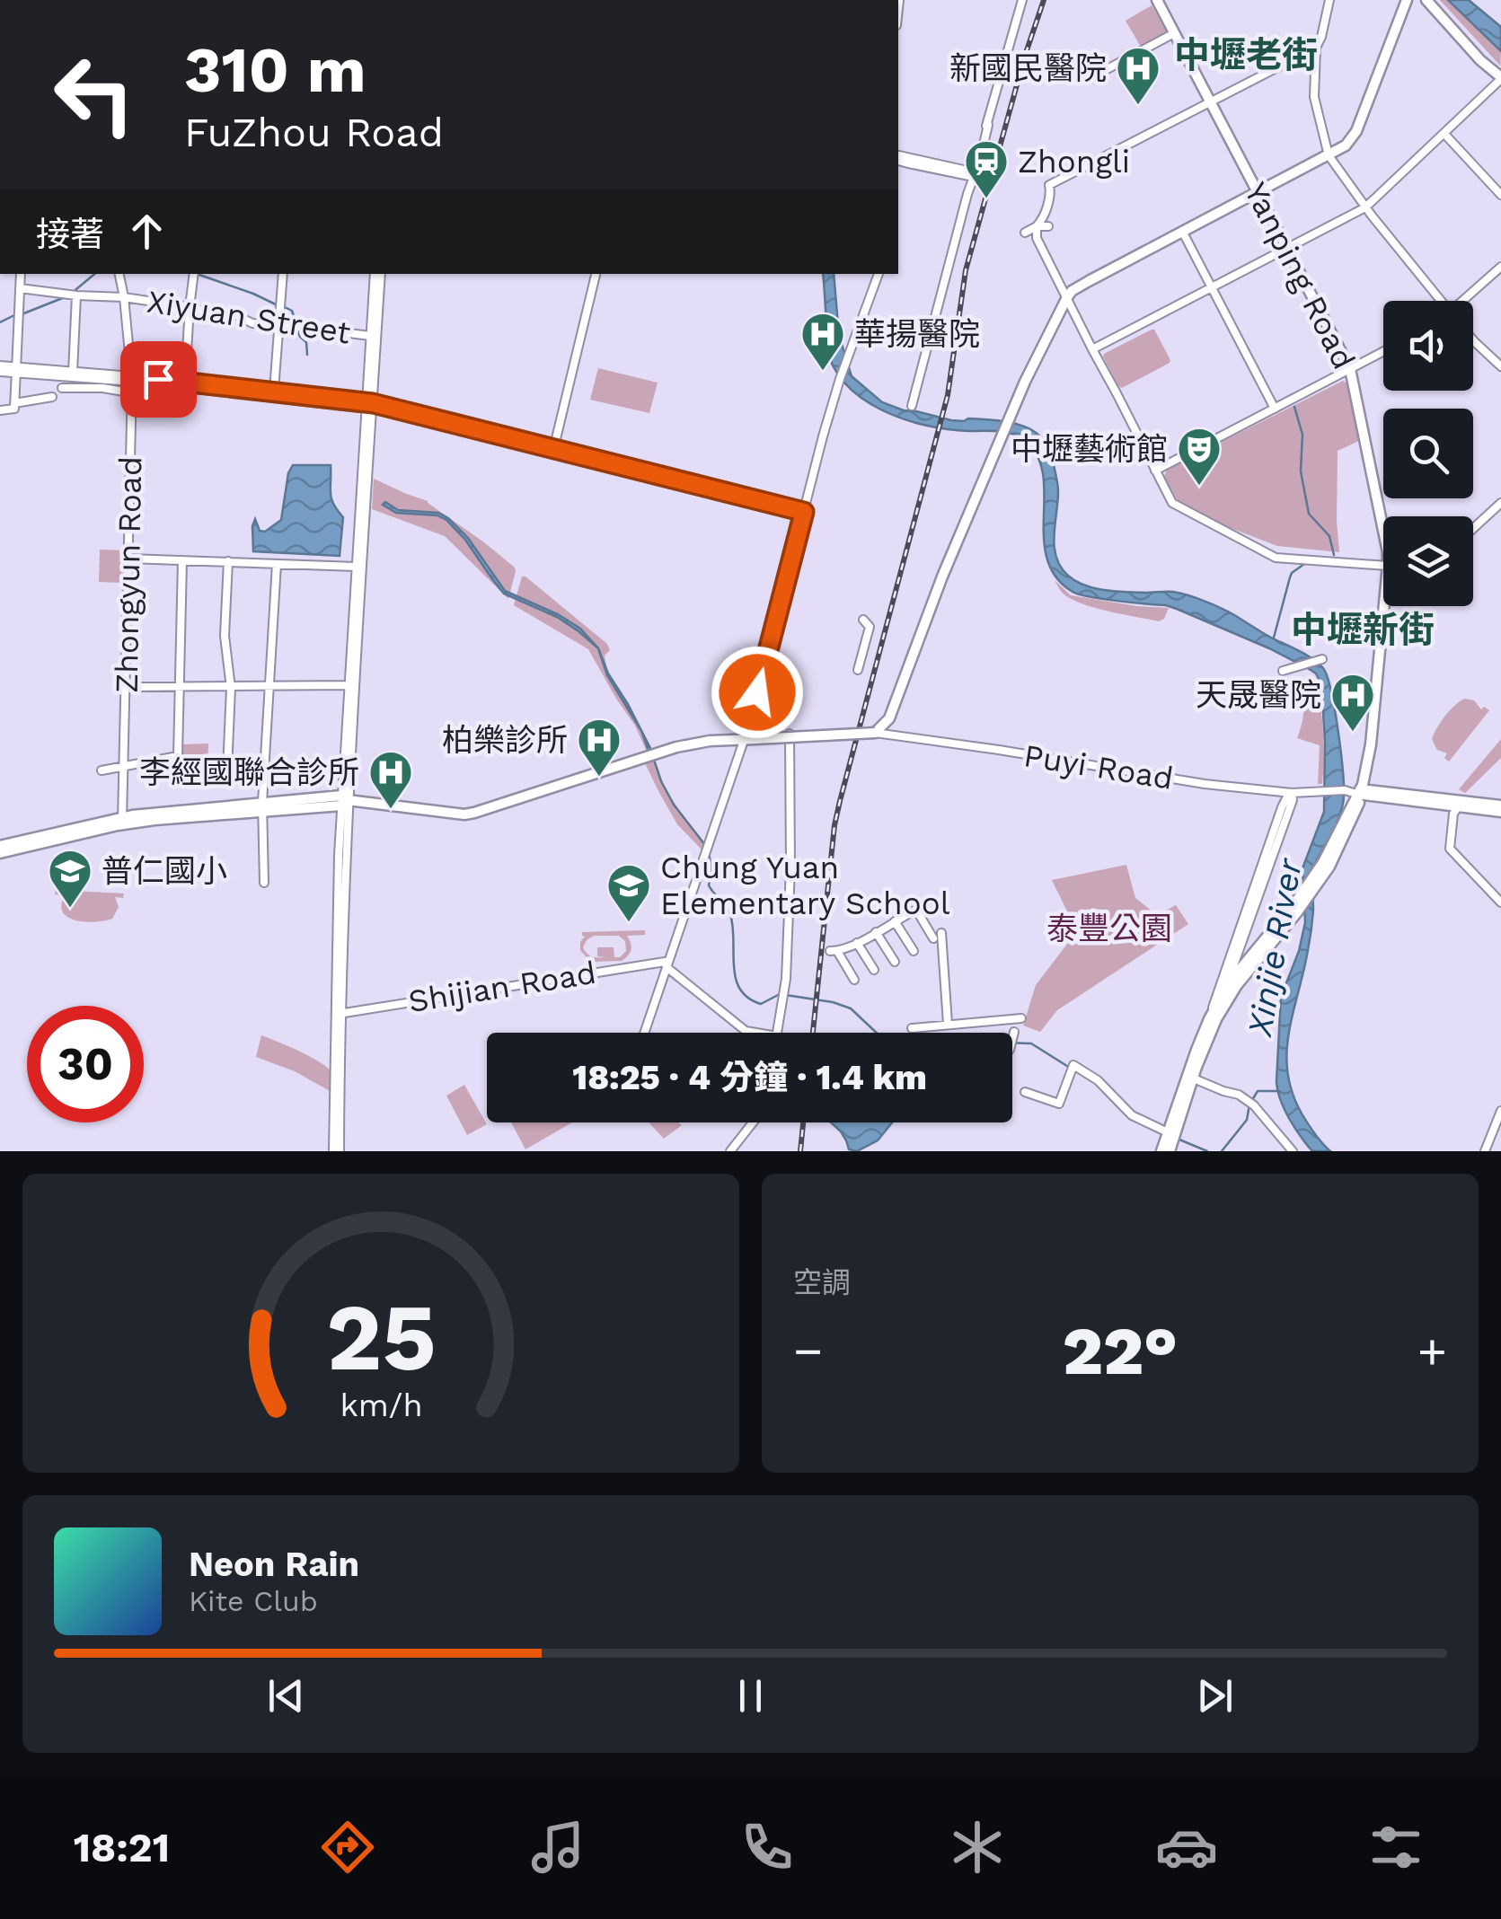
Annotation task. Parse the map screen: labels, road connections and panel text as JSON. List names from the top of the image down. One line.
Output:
{"streets":{"main road":["Yanping Road"],"street":["Xiyuan Street","Zhongyun Road","Puyi Road","Shijian Road"]},"crossings":[["Yanping Road","Puyi Road"],["Xiyuan Street","Zhongyun Road"]],"districts":["中壢老街","中壢新街"],"water":["Xinjie River"],"parks":["泰豐公園"],"places":{"hospital":["新國民醫院","華揚醫院","天晟醫院","柏樂診所","李經國聯合診所"],"station":["Zhongli"],"theatre":["中壢藝術館"],"school or university":["普仁國小","Chung Yuan Elementary School"]},"page":{"turn":["310 m","FuZhou Road"],"then":"接著","limit":"30","trip":"18:25 · 4 分鐘 · 1.4 km","tile":"空調","heat":["−","22°","+"],"song":["Neon Rain","Kite Club"],"tabs":"18:21","gauge":["25","km/h"]}}
